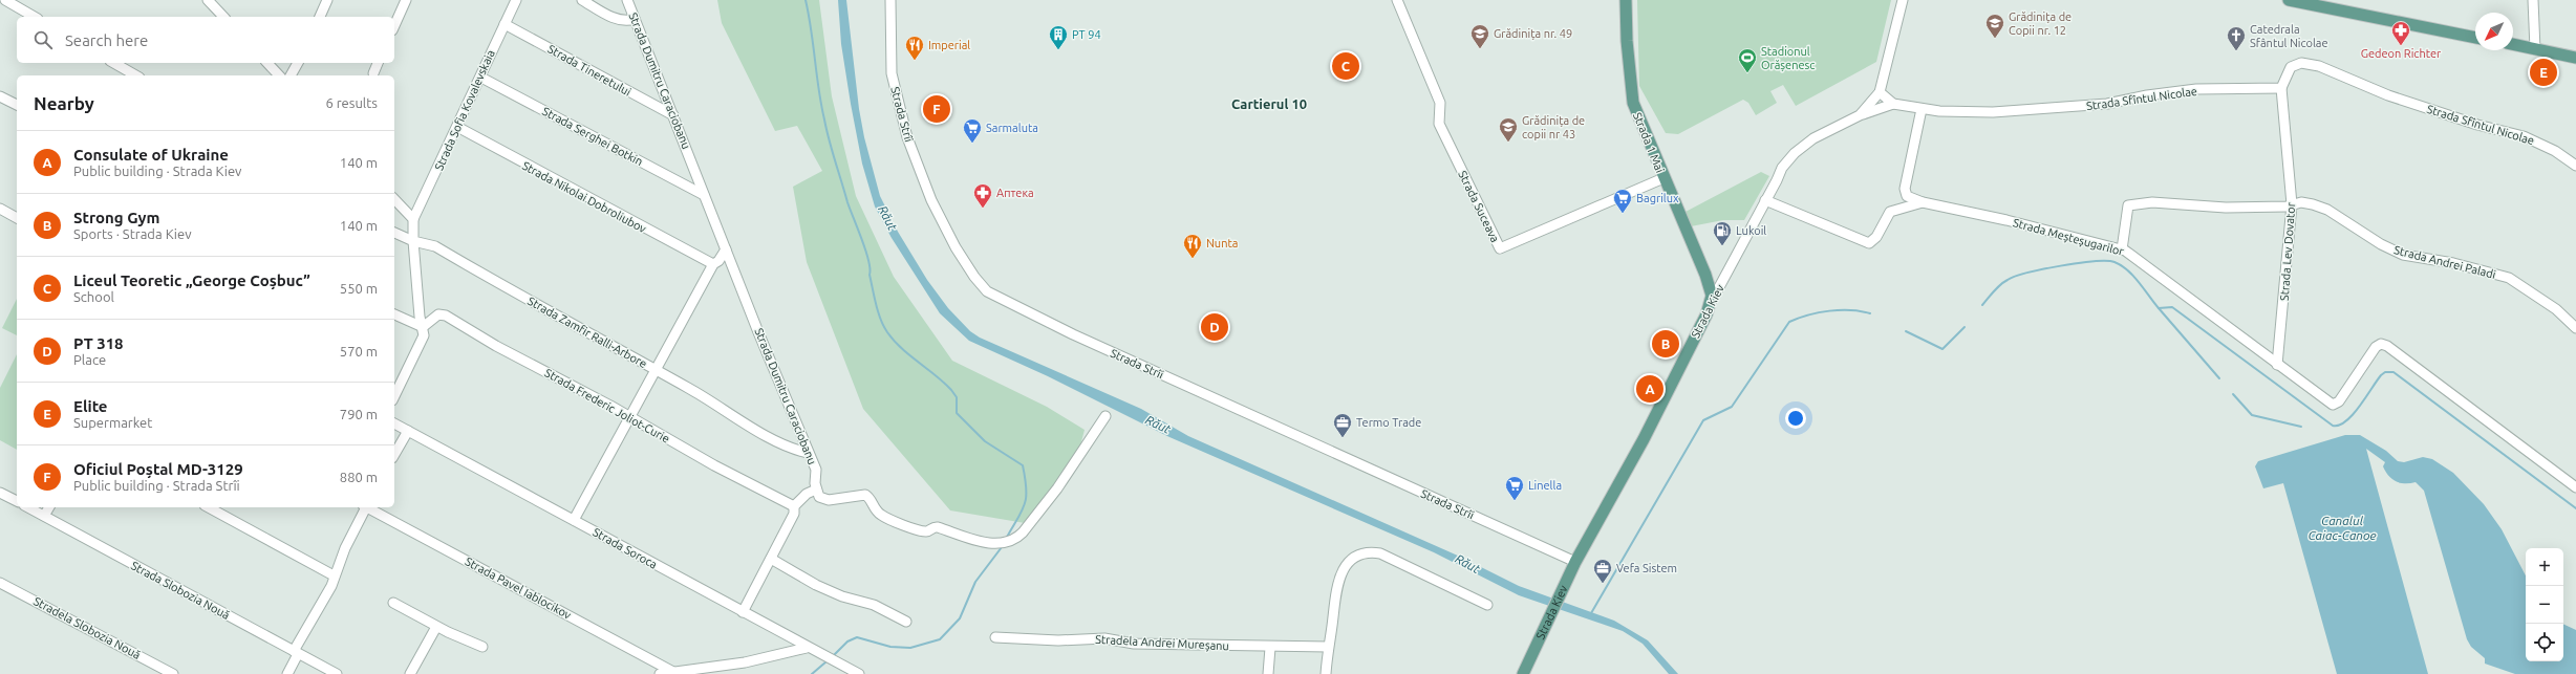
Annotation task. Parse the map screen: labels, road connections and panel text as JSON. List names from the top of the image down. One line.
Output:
{"streets":{"main road":["Strada 1 Mai","Strada Kiev"],"street":["Strada Tineretului","Strada Dumitru Caraciobanu","Strada Sfîntul Nicolae","Strada Sofia Kovalevskaia","Strada Strîi","Strada Serghei Botkin","Strada Nikolai Dobroliubov","Strada Suceava","Strada Meșteșugarilor","Strada Lev Dovator","Strada Andrei Paladi","Strada Zamfir Ralli-Arbore","Strada Frederic Joliot-Curie","Strada Soroca","Strada Pavel Iablocikov","Strada Slobozia Nouă","Stradela Slobozia Nouă","Stradela Andrei Mureșanu"]},"crossings":[["Strada Tineretului","Strada Dumitru Caraciobanu"],["Strada Tineretului","Strada Sofia Kovalevskaia"],["Strada Dumitru Caraciobanu","Strada Serghei Botkin"],["Strada Dumitru Caraciobanu","Strada Zamfir Ralli-Arbore"],["Strada Sfîntul Nicolae","Strada Meșteșugarilor"],["Strada Sfîntul Nicolae","Strada Lev Dovator"],["Strada Sfîntul Nicolae","Strada Kiev"],["Strada Sofia Kovalevskaia","Strada Serghei Botkin"],["Strada Sofia Kovalevskaia","Strada Nikolai Dobroliubov"],["Strada Strîi","Strada Kiev"],["Strada 1 Mai","Strada Suceava"],["Strada 1 Mai","Strada Kiev"],["Strada Meșteșugarilor","Strada Lev Dovator"],["Strada Meșteșugarilor","Strada Andrei Paladi"],["Strada Lev Dovator","Strada Andrei Paladi"]],"districts":["Cartierul 10"],"water":["Răut","Canalul Caiac-Canoe"],"places":{"school or university":["Grădinița de Copii nr. 12","Grădinița nr. 49","Grădinița de copii nr 43"],"pharmacy":["Gedeon Richter","Аптека"],"building":["PT 94"],"church":["Catedrala Sfântul Nicolae"],"restaurant":["Imperial","Nunta"],"sports":["Stadionul Orășenesc"],"supermarket":["Sarmaluta","Bagrilux","Linella"],"fuel station":["Lukoil"],"office":["Termo Trade","Vefa Sistem"]},"north":"bottom left","page":{"search":"Search here","pins":["C","E","F","D","B","A"],"heading":["Nearby","6 results"],"list":[{"mark":"A","name":"Consulate of Ukraine","note":"Public building · Strada Kiev","value":"140 m"},{"mark":"B","name":"Strong Gym","note":"Sports · Strada Kiev","value":"140 m"},{"mark":"C","name":"Liceul Teoretic „George Coșbuc”","note":"School","value":"550 m"},{"mark":"D","name":"PT 318","note":"Place","value":"570 m"},{"mark":"E","name":"Elite","note":"Supermarket","value":"790 m"},{"mark":"F","name":"Oficiul Poștal MD-3129","note":"Public building · Strada Strîi","value":"880 m"}],"map_buttons":["+","−"]}}
